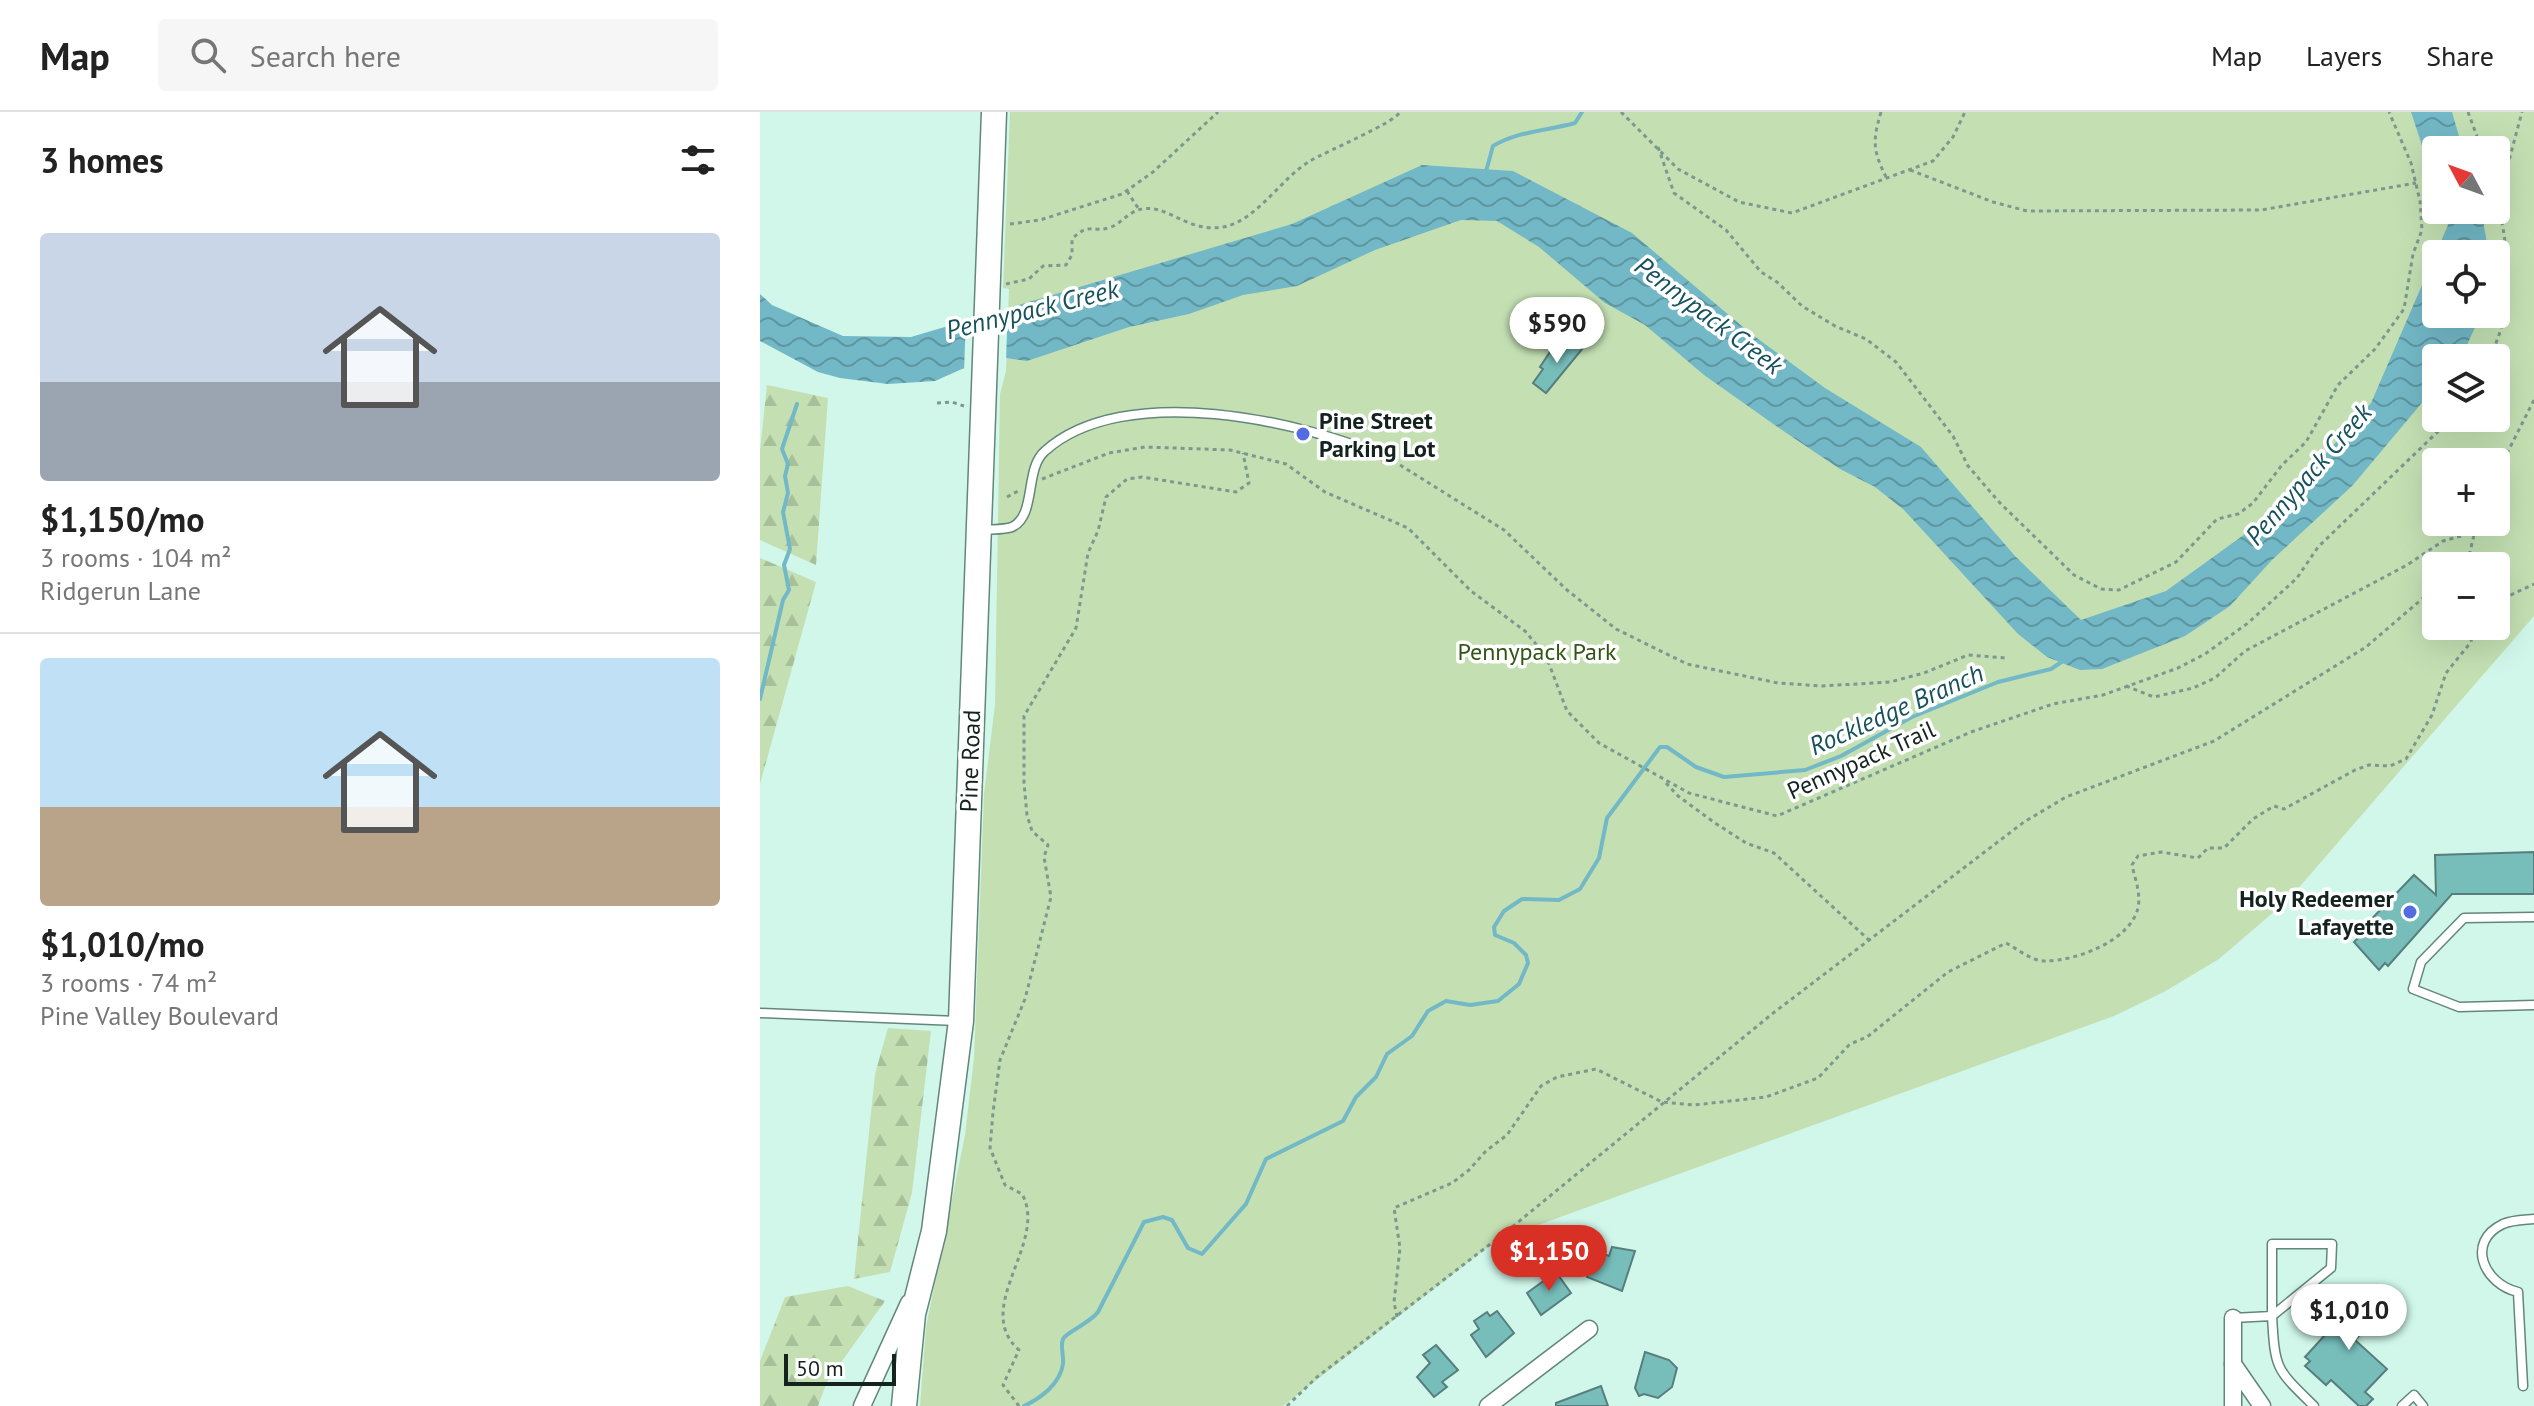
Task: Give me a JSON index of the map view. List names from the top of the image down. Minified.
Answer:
{"streets":{"street":["Pine Road"],"path":["Pennypack Trail"]},"water":["Pennypack Creek","Rockledge Branch"],"parks":["Pennypack Park"],"places":["Pine Street Parking Lot","Holy Redeemer Lafayette"],"scale_bar":"50 m","north":"top left","page":{"header":"Map","search":"Search here","nav":["Map","Layers","Share"],"heading":"3 homes","map_buttons":["+","−"],"list":[{"name":"$1,150/mo","note":"3 rooms · 104 m² · Ridgerun Lane"},{"name":"$1,010/mo","note":"3 rooms · 74 m² · Pine Valley Boulevard"}],"price":["$590","$1,150","$1,010"],"scale":"50 m"}}
